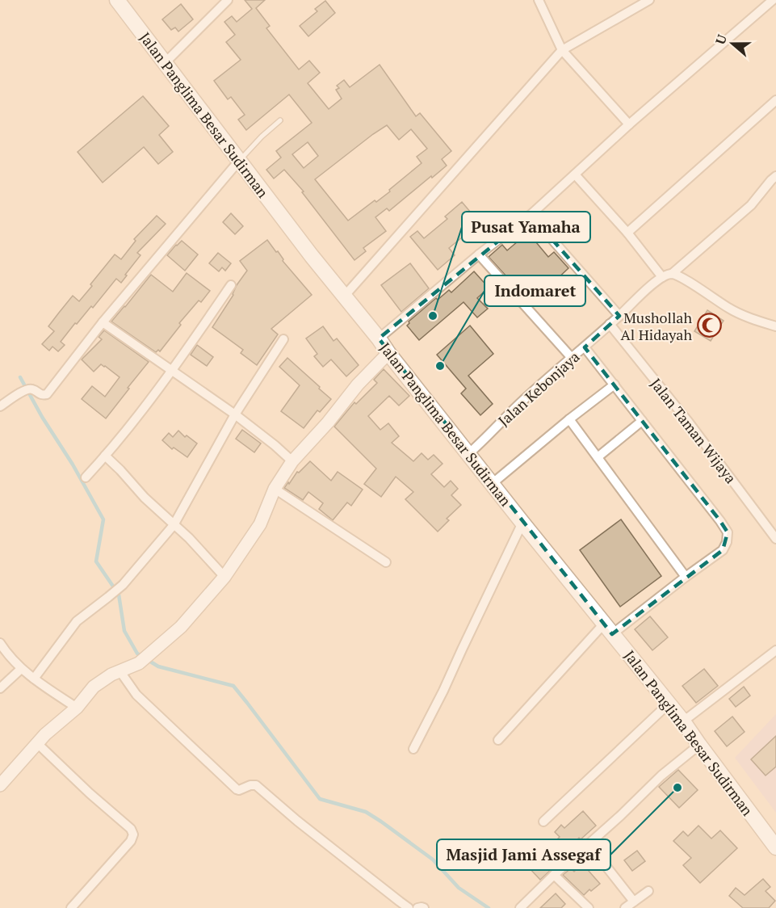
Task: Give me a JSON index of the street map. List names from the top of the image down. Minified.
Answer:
{"streets":{"main road":["Jalan Panglima Besar Sudirman"],"street":["Jalan Kebonjaya","Jalan Taman Wijaya"]},"crossings":[["Jalan Panglima Besar Sudirman","Jalan Kebonjaya"],["Jalan Kebonjaya","Jalan Taman Wijaya"]],"places":{"other":["Pusat Yamaha","Indomaret","Masjid Jami Assegaf"],"mosque":["Mushollah Al Hidayah"]},"north":"left"}
